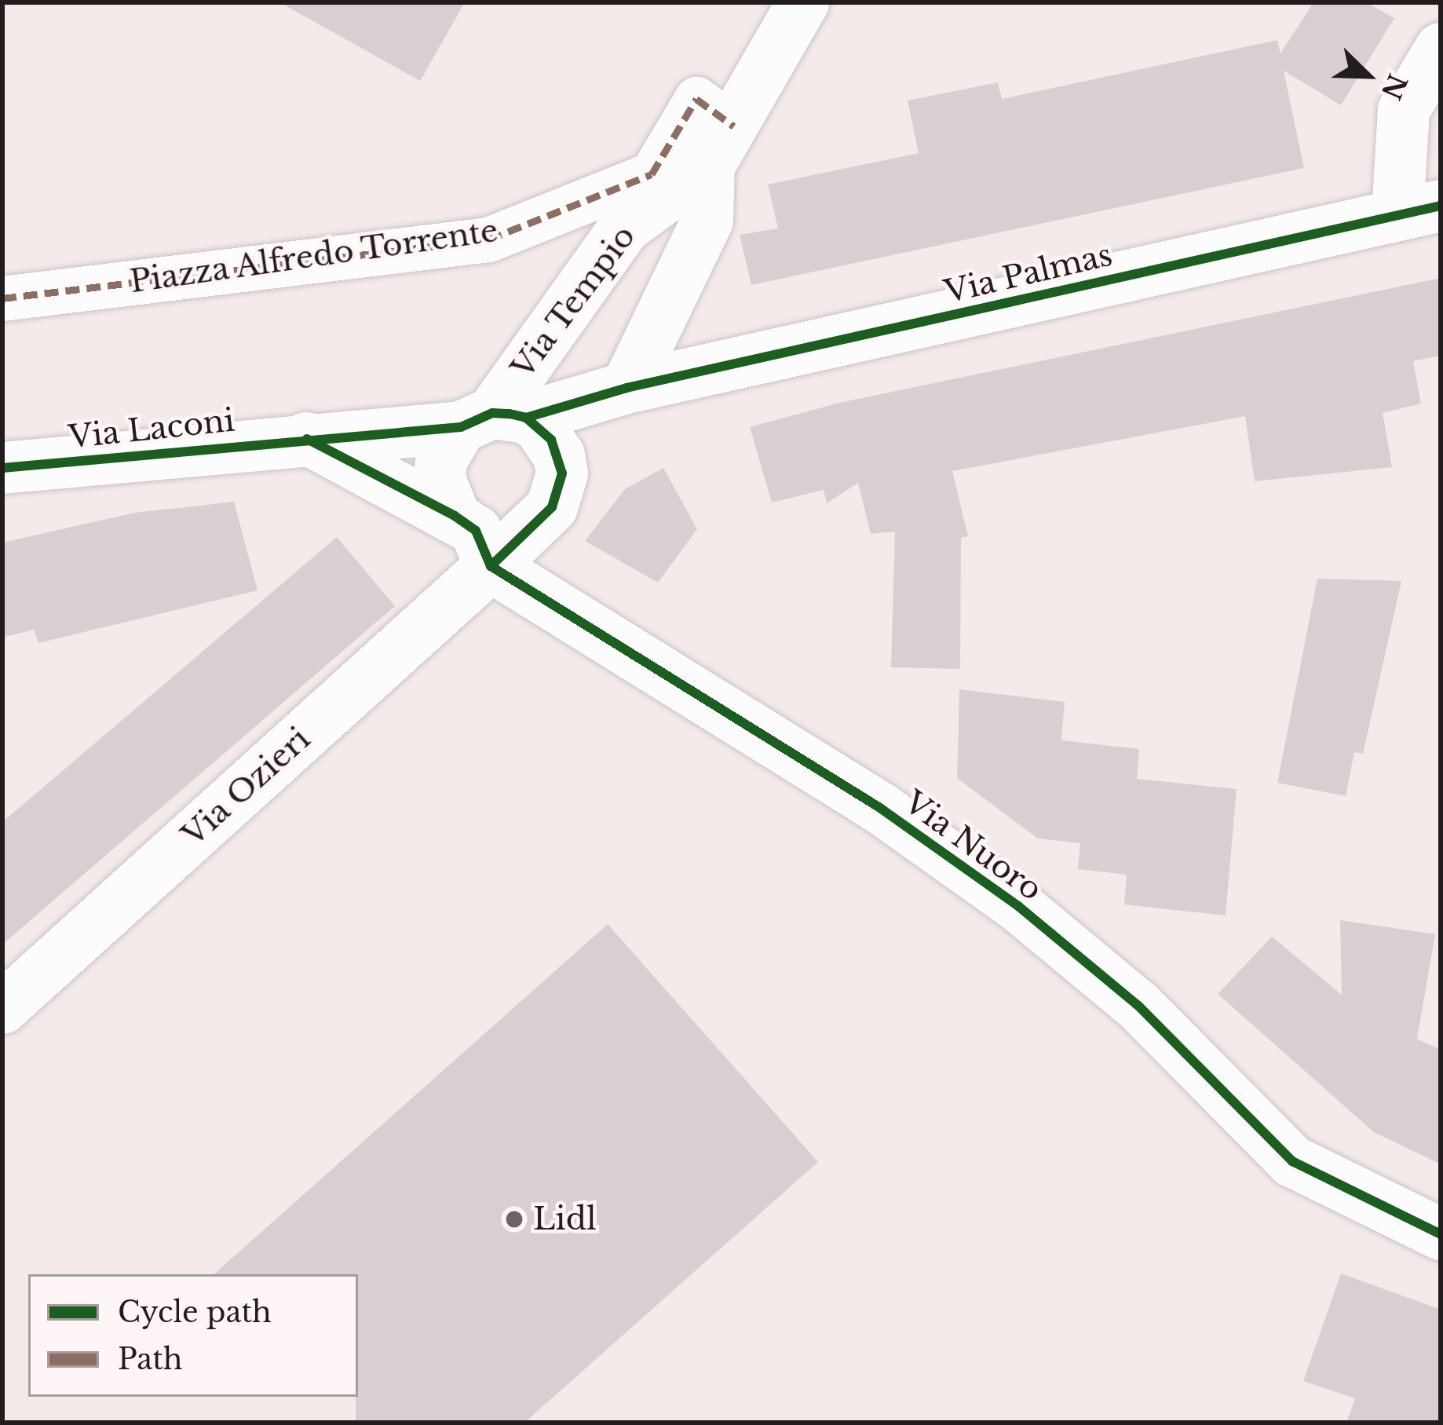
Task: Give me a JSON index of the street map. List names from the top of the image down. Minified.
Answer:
{"streets":{"street":["Piazza Alfredo Torrente","Via Palmas","Via Tempio","Via Laconi","Via Ozieri","Via Nuoro"]},"crossings":[["Piazza Alfredo Torrente","Via Tempio"],["Via Palmas","Via Tempio"],["Via Tempio","Via Ozieri"],["Via Tempio","Via Nuoro"],["Via Ozieri","Via Nuoro"]],"places":["Lidl"],"legend":["Cycle path","Path"],"north":"bottom right"}
